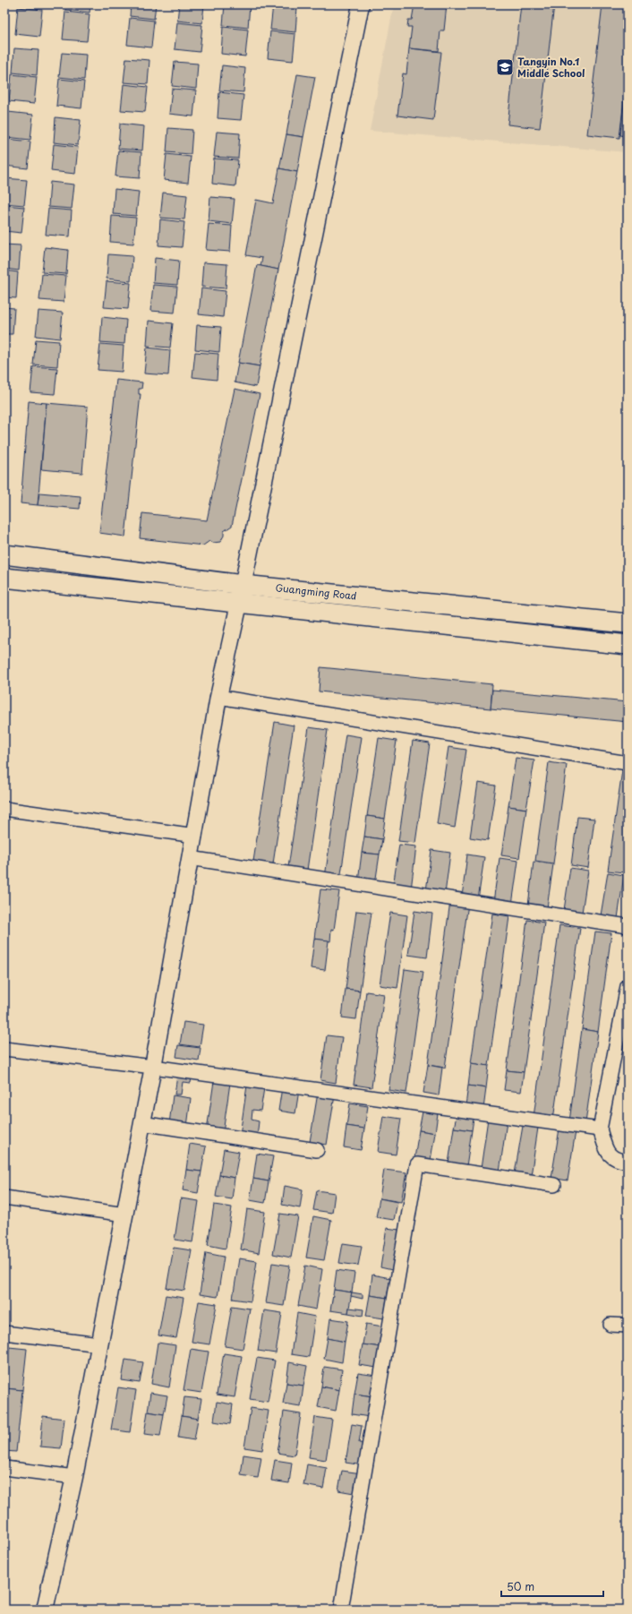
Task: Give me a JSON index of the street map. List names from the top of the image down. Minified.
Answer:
{"streets":{"main road":["Guangming Road"]},"places":{"school or university":["Tangyin No.1 Middle School"]},"scale_bar":"50 m"}
